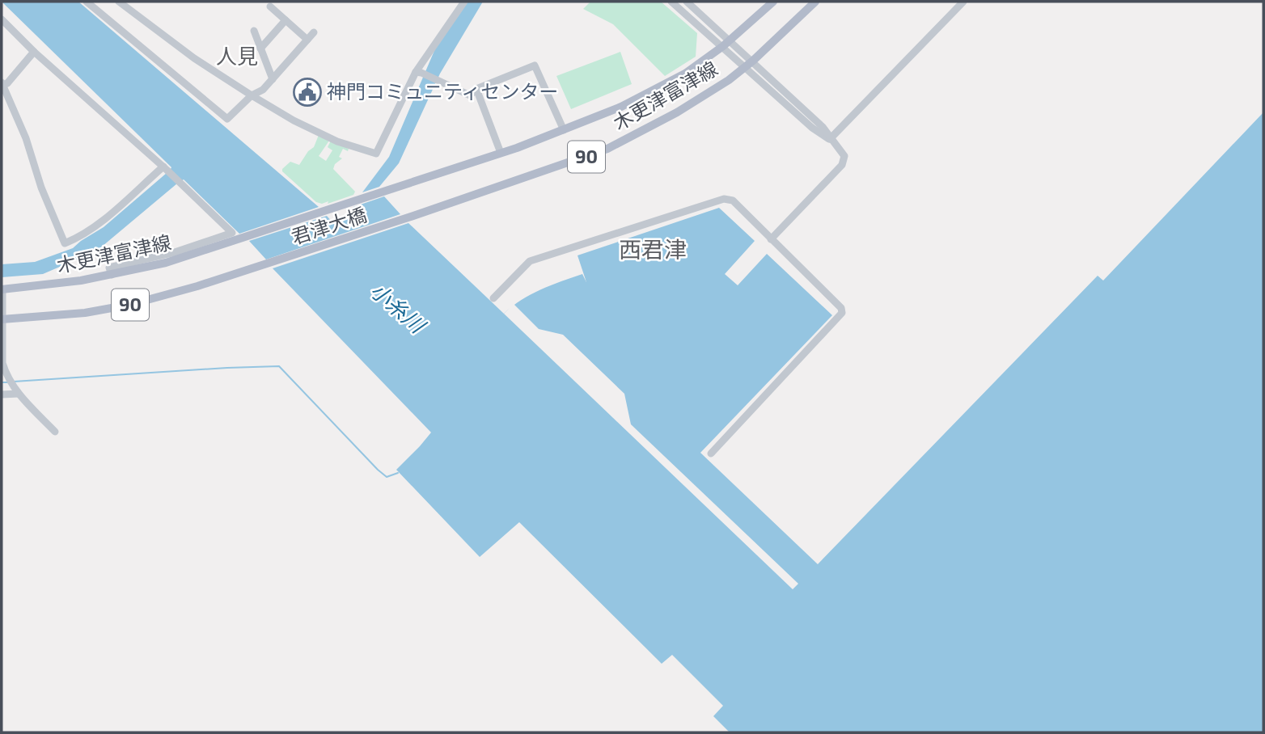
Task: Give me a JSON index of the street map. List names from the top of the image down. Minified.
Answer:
{"streets":{"main road":["木更津富津線","90","君津大橋"]},"crossings":[["木更津富津線","君津大橋"]],"districts":["人見","西君津"],"water":["小糸川"],"places":{"public building":["神門コミュニティセンター"]}}
